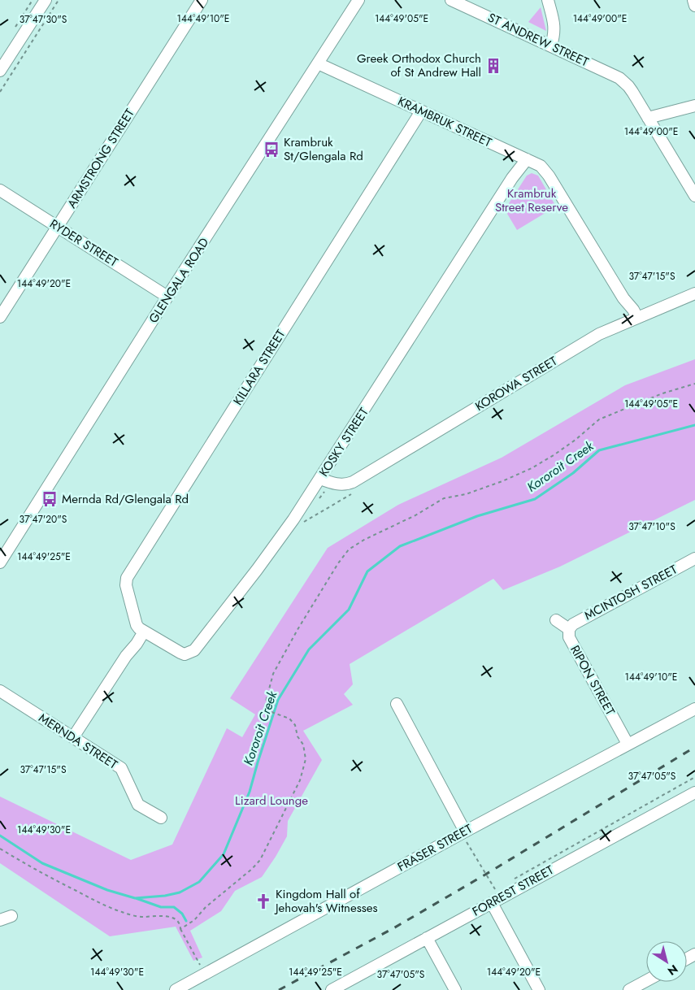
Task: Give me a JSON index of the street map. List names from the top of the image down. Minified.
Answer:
{"streets":{"street":["ST ANDREW STREET","KRAMBRUK STREET","ARMSTRONG STREET","RYDER STREET","GLENGALA ROAD","KILLARA STREET","KOROWA STREET","KOSKY STREET","MCINTOSH STREET","RIPON STREET","MERNDA STREET","FRASER STREET","FORREST STREET"]},"crossings":[["KRAMBRUK STREET","GLENGALA ROAD"],["KRAMBRUK STREET","KILLARA STREET"],["KRAMBRUK STREET","KOROWA STREET"],["KRAMBRUK STREET","KOSKY STREET"],["ARMSTRONG STREET","RYDER STREET"],["RYDER STREET","GLENGALA ROAD"],["KILLARA STREET","KOSKY STREET"],["KOROWA STREET","KOSKY STREET"],["MCINTOSH STREET","RIPON STREET"],["RIPON STREET","FRASER STREET"]],"water":["Kororoit Creek"],"parks":["Krambruk Street Reserve","Lizard Lounge"],"places":{"building":["Greek Orthodox Church of St Andrew Hall"],"bus stop":["Krambruk St/Glengala Rd","Mernda Rd/Glengala Rd"],"church":["Kingdom Hall of Jehovah's Witnesses"]},"north":"bottom right","coordinates":["144°49'10\"E","144°49'05\"E","144°49'00\"E","37°47'30\"S","37°47'15\"S","144°49'20\"E","37°47'20\"S","37°47'10\"S","144°49'25\"E","37°47'05\"S","144°49'30\"E"]}
